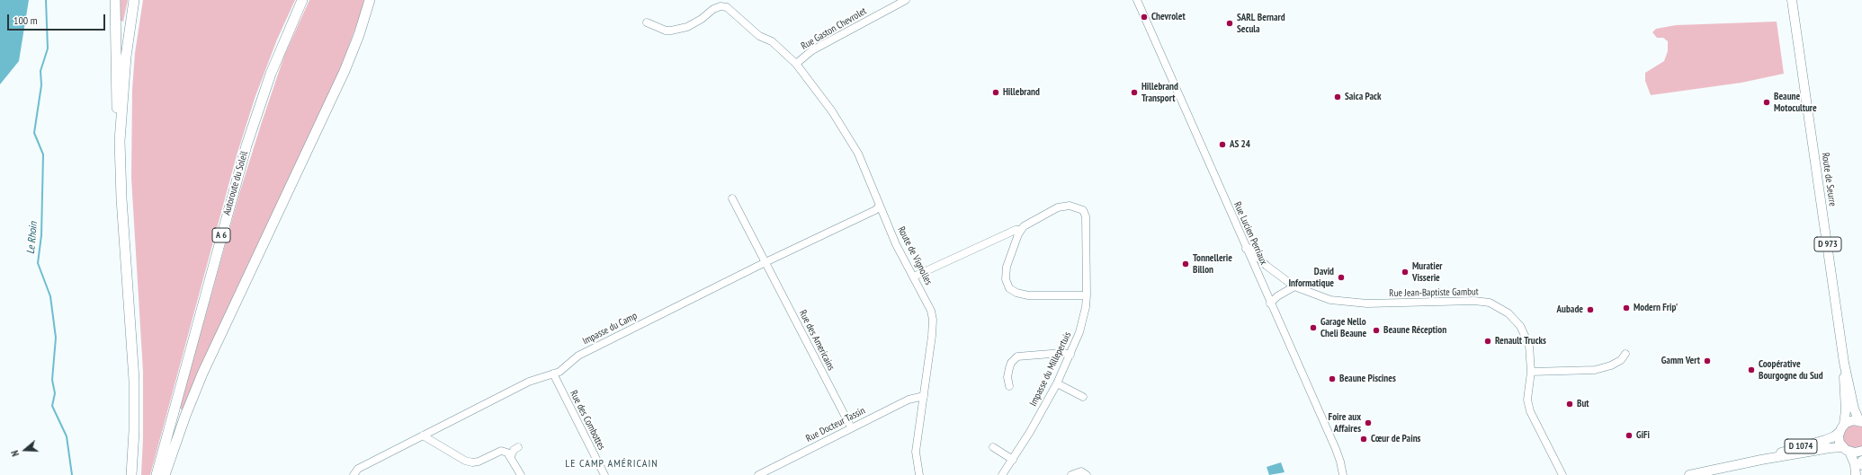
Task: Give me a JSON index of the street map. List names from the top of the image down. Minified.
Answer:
{"streets":{"highway":["Autoroute du Soleil","A 6"],"main road":["Route de Seurre","D 973","D 1074"],"street":["Rue Gaston Chevrolet","Rue Lucien Perriaux","Route de Vignolles","Rue Jean-Baptiste Gambut","Impasse du Camp","Rue des Americains","Impasse du Millepertuis","Rue des Combottes","Rue Docteur Tassin"]},"crossings":[["Rue Gaston Chevrolet","Route de Vignolles"],["Route de Seurre","D 1074"],["Rue Lucien Perriaux","Rue Jean-Baptiste Gambut"],["Route de Vignolles","Impasse du Camp"],["Route de Vignolles","Rue Docteur Tassin"],["Impasse du Camp","Rue des Americains"],["Impasse du Camp","Rue des Combottes"],["Rue des Americains","Rue Docteur Tassin"]],"districts":["LE CAMP AMÉRICAIN"],"water":["Le Rhoin"],"places":["Chevrolet","SARL Bernard Secula","Hillebrand","Hillebrand Transport","Saica Pack","Beaune Motoculture","AS 24","Tonnellerie Billon","Muratier Visserie","David Informatique","Modern Frip'","Aubade","Garage Nello Cheli Beaune","Beaune Réception","Renault Trucks","Gamm Vert","Coopérative Bourgogne du Sud","Beaune Piscines","But","Foire aux Affaires","GiFi","Cœur de Pains"],"scale_bar":"100 m","north":"left"}
